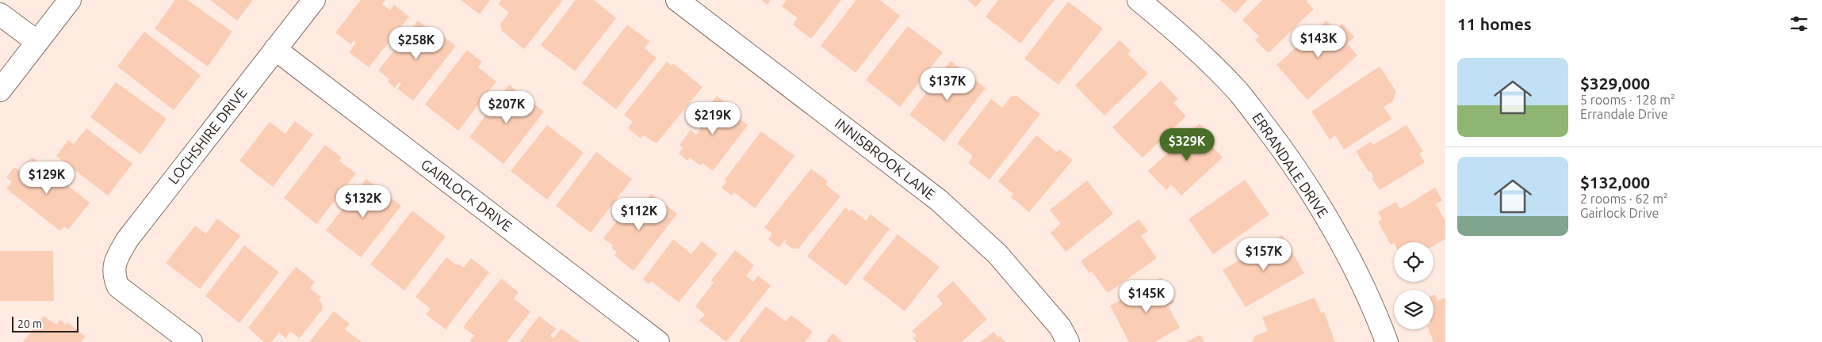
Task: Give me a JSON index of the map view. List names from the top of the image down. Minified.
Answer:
{"streets":{"street":["LOCHSHIRE DRIVE","INNISBROOK LANE","ERRANDALE DRIVE","GAIRLOCK DRIVE"]},"crossings":[["LOCHSHIRE DRIVE","GAIRLOCK DRIVE"]],"scale_bar":"20 m","page":{"heading":"11 homes","price":["$143K","$258K","$137K","$207K","$219K","$329K","$129K","$132K","$112K","$157K","$145K"],"list":[{"name":"$329,000","note":"5 rooms · 128 m² · Errandale Drive"},{"name":"$132,000","note":"2 rooms · 62 m² · Gairlock Drive"}],"scale":"20 m"}}
